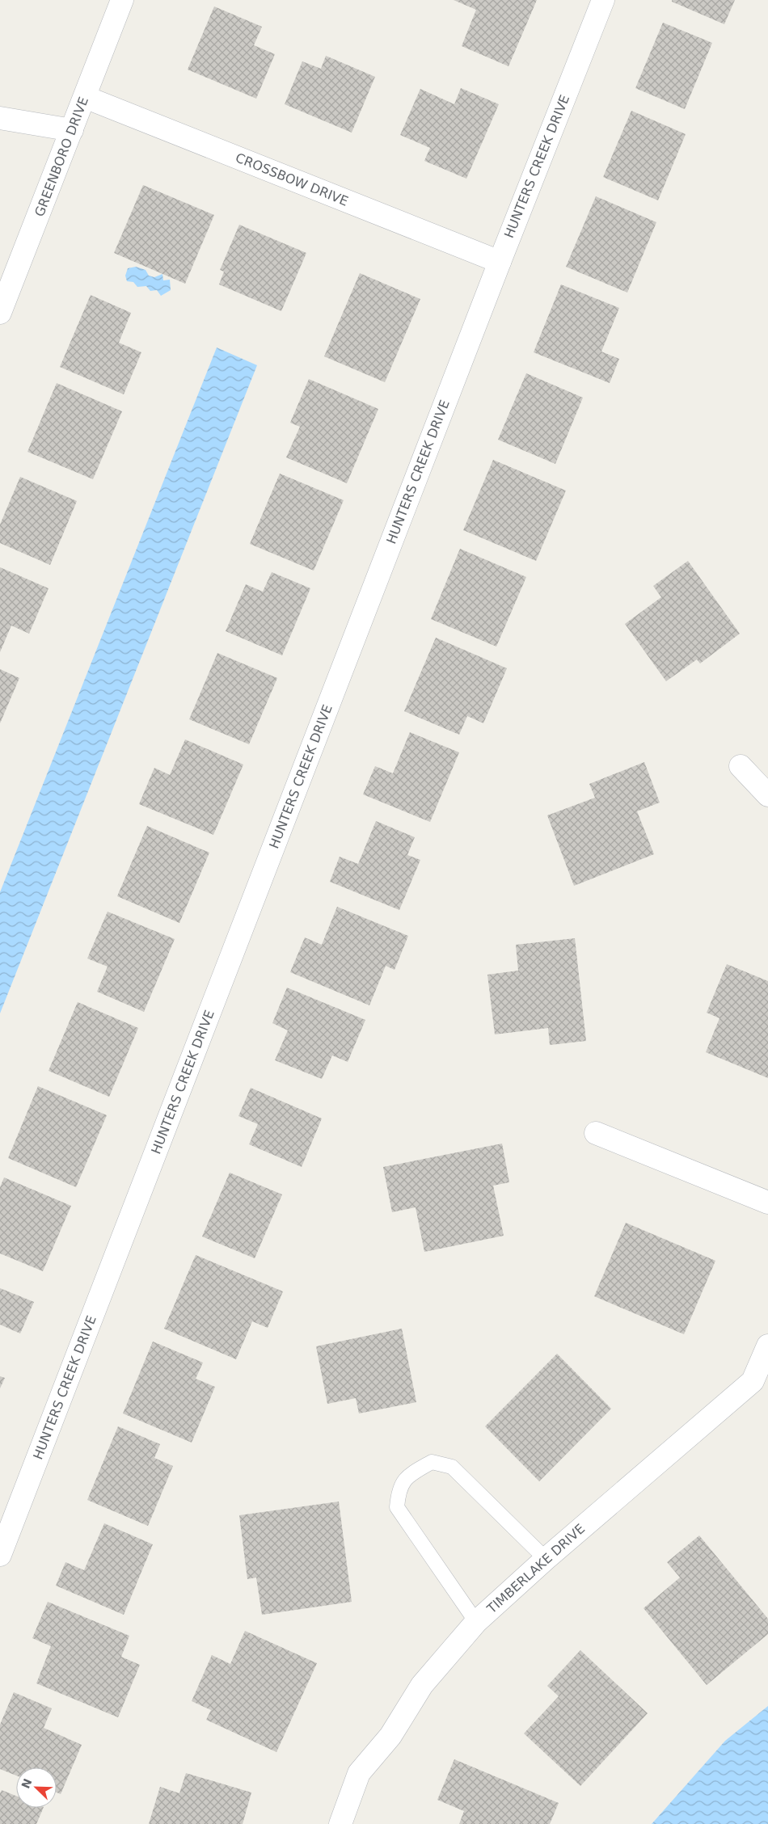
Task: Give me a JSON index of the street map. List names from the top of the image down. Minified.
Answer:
{"streets":{"street":["GREENBORO DRIVE","HUNTERS CREEK DRIVE","CROSSBOW DRIVE","TIMBERLAKE DRIVE"]},"crossings":[["GREENBORO DRIVE","CROSSBOW DRIVE"],["HUNTERS CREEK DRIVE","CROSSBOW DRIVE"]],"north":"top left"}
